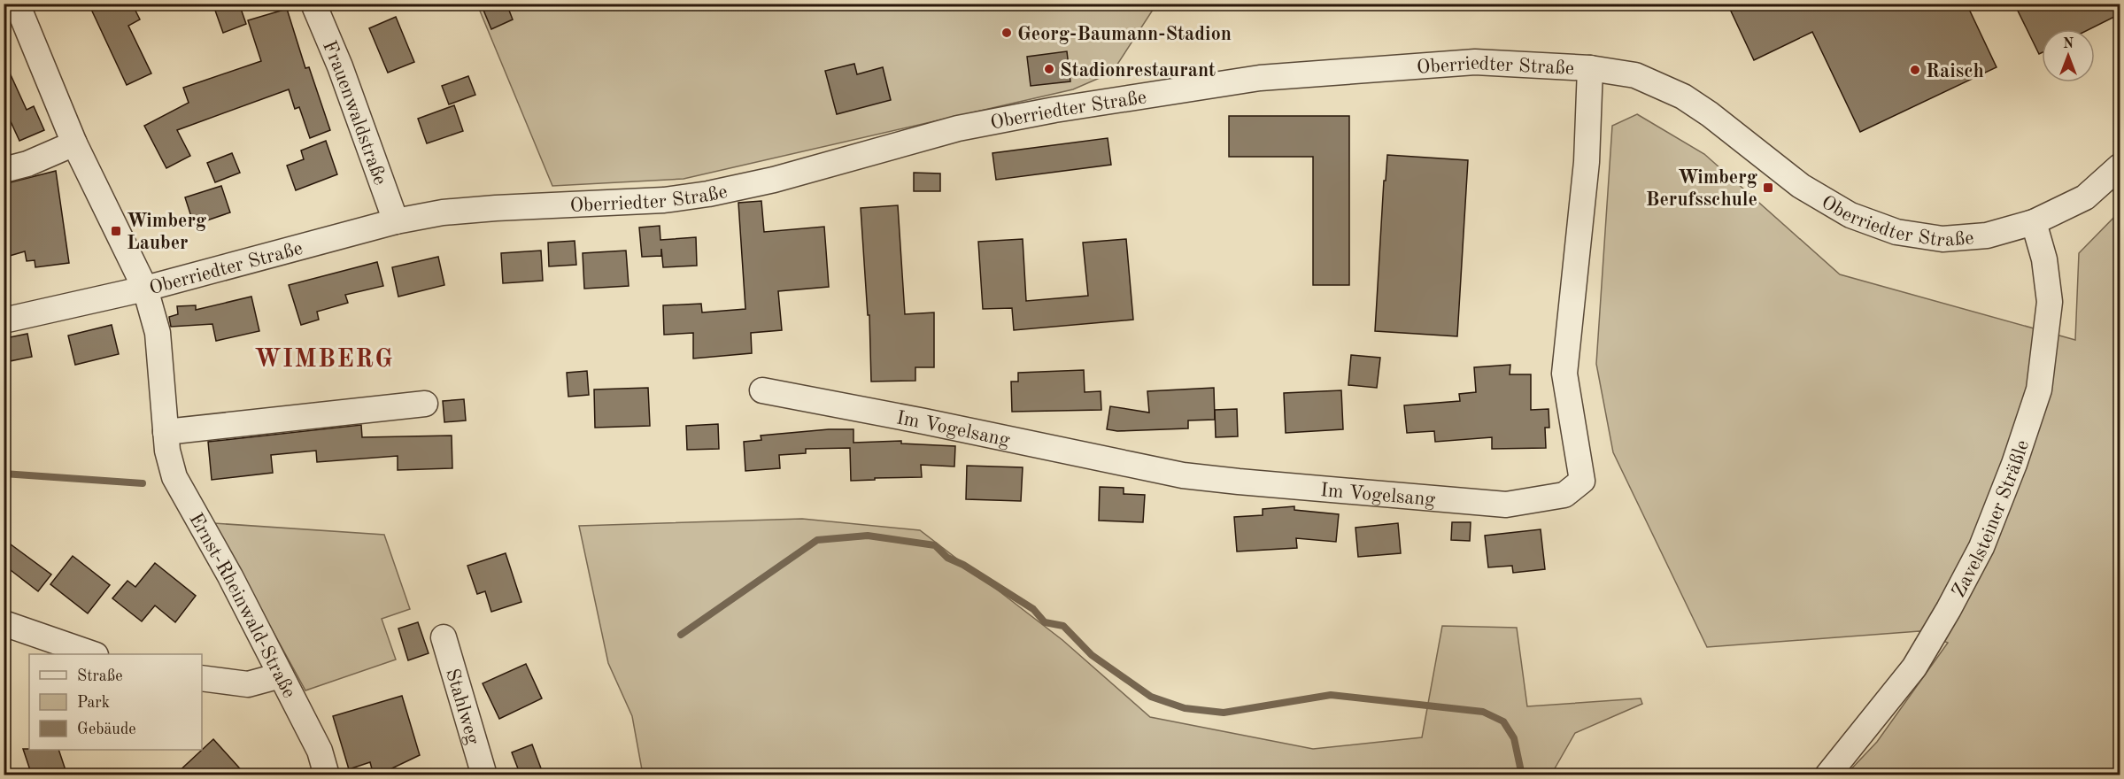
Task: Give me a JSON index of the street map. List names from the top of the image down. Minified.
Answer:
{"streets":{"street":["Oberriedter Straße","Frauenwaldstraße","Im Vogelsang","Zavelsteiner Sträßle","Ernst-Rheinwald-Straße","Stahlweg"]},"crossings":[["Oberriedter Straße","Frauenwaldstraße"],["Oberriedter Straße","Im Vogelsang"],["Oberriedter Straße","Zavelsteiner Sträßle"],["Oberriedter Straße","Ernst-Rheinwald-Straße"]],"districts":["WIMBERG"],"places":{"other":["Georg-Baumann-Stadion","Stadionrestaurant","Raisch"],"transit":["Wimberg Berufsschule","Wimberg Lauber"]},"legend":["Straße","Park","Gebäude"],"north":"top"}
